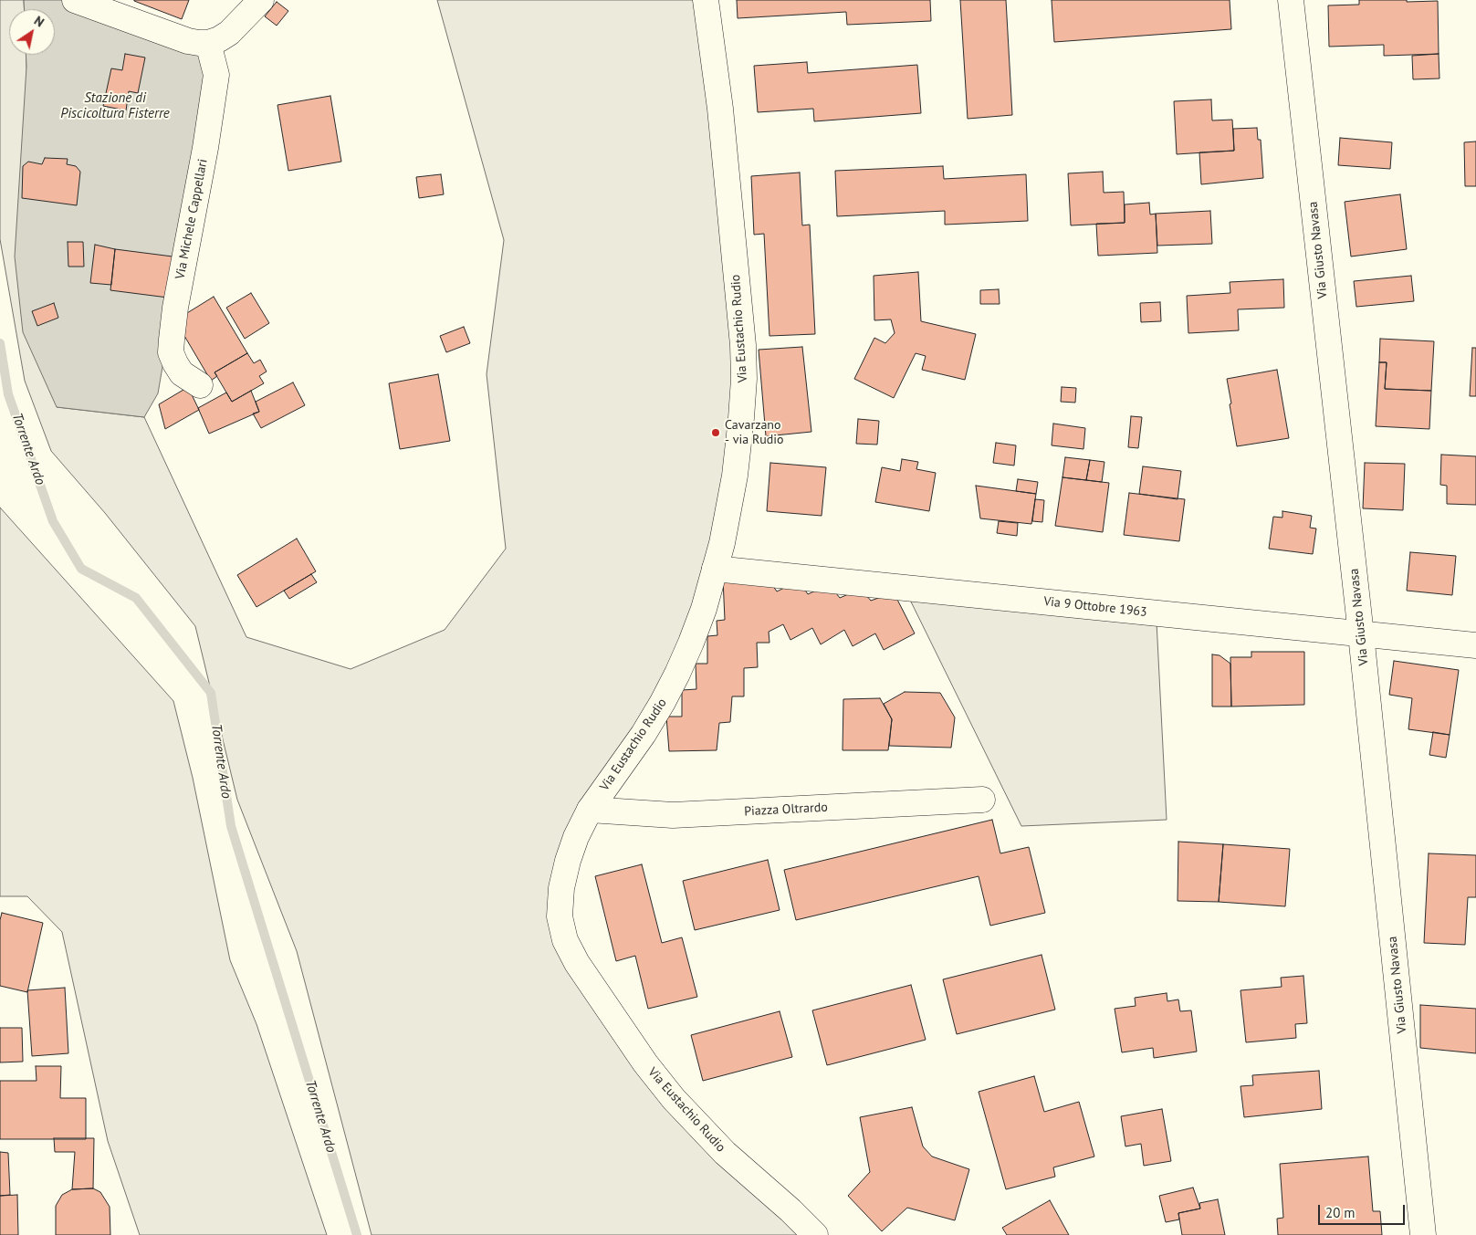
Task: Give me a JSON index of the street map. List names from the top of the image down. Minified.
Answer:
{"streets":{"street":["Via Michele Cappellari","Via Giusto Navasa","Via Eustachio Rudio","Via 9 Ottobre 1963","Piazza Oltrardo"]},"crossings":[["Via Giusto Navasa","Via 9 Ottobre 1963"],["Via Eustachio Rudio","Via 9 Ottobre 1963"],["Via Eustachio Rudio","Piazza Oltrardo"]],"water":["Stazione di Piscicoltura Fisterre","Torrente Ardo"],"places":["Cavarzano - via Rudio"],"scale_bar":"20 m","north":"top right"}
